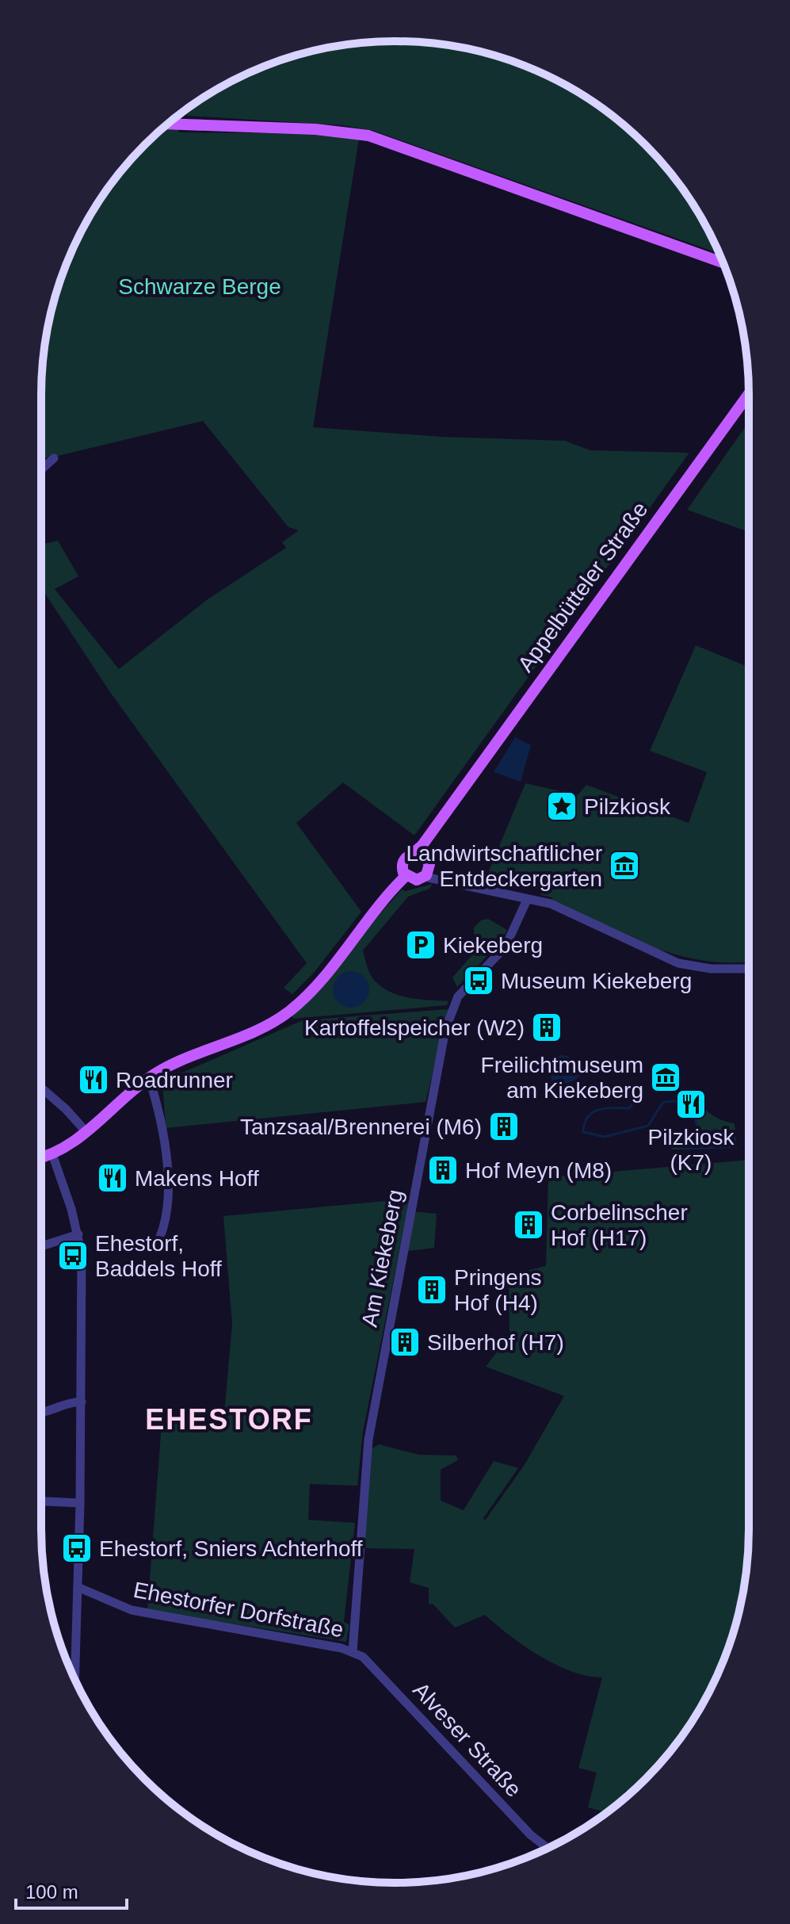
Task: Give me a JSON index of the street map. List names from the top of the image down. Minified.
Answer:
{"streets":{"main road":["Appelbütteler Straße"],"street":["Am Kiekeberg","Ehestorfer Dorfstraße","Alveser Straße"]},"crossings":[["Am Kiekeberg","Ehestorfer Dorfstraße"],["Am Kiekeberg","Alveser Straße"],["Ehestorfer Dorfstraße","Alveser Straße"]],"districts":["EHESTORF"],"parks":["Schwarze Berge"],"places":{"place":["Pilzkiosk"],"museum":["Landwirtschaftlicher Entdeckergarten","Freilichtmuseum am Kiekeberg"],"parking":["Kiekeberg"],"bus stop":["Museum Kiekeberg","Ehestorf, Baddels Hoff","Ehestorf, Sniers Achterhoff"],"building":["Kartoffelspeicher (W2)","Tanzsaal/Brennerei (M6)","Hof Meyn (M8)","Corbelinscher Hof (H17)","Pringens Hof (H4)","Silberhof (H7)"],"restaurant":["Roadrunner","Pilzkiosk (K7)","Makens Hoff"]},"scale_bar":"100 m"}
